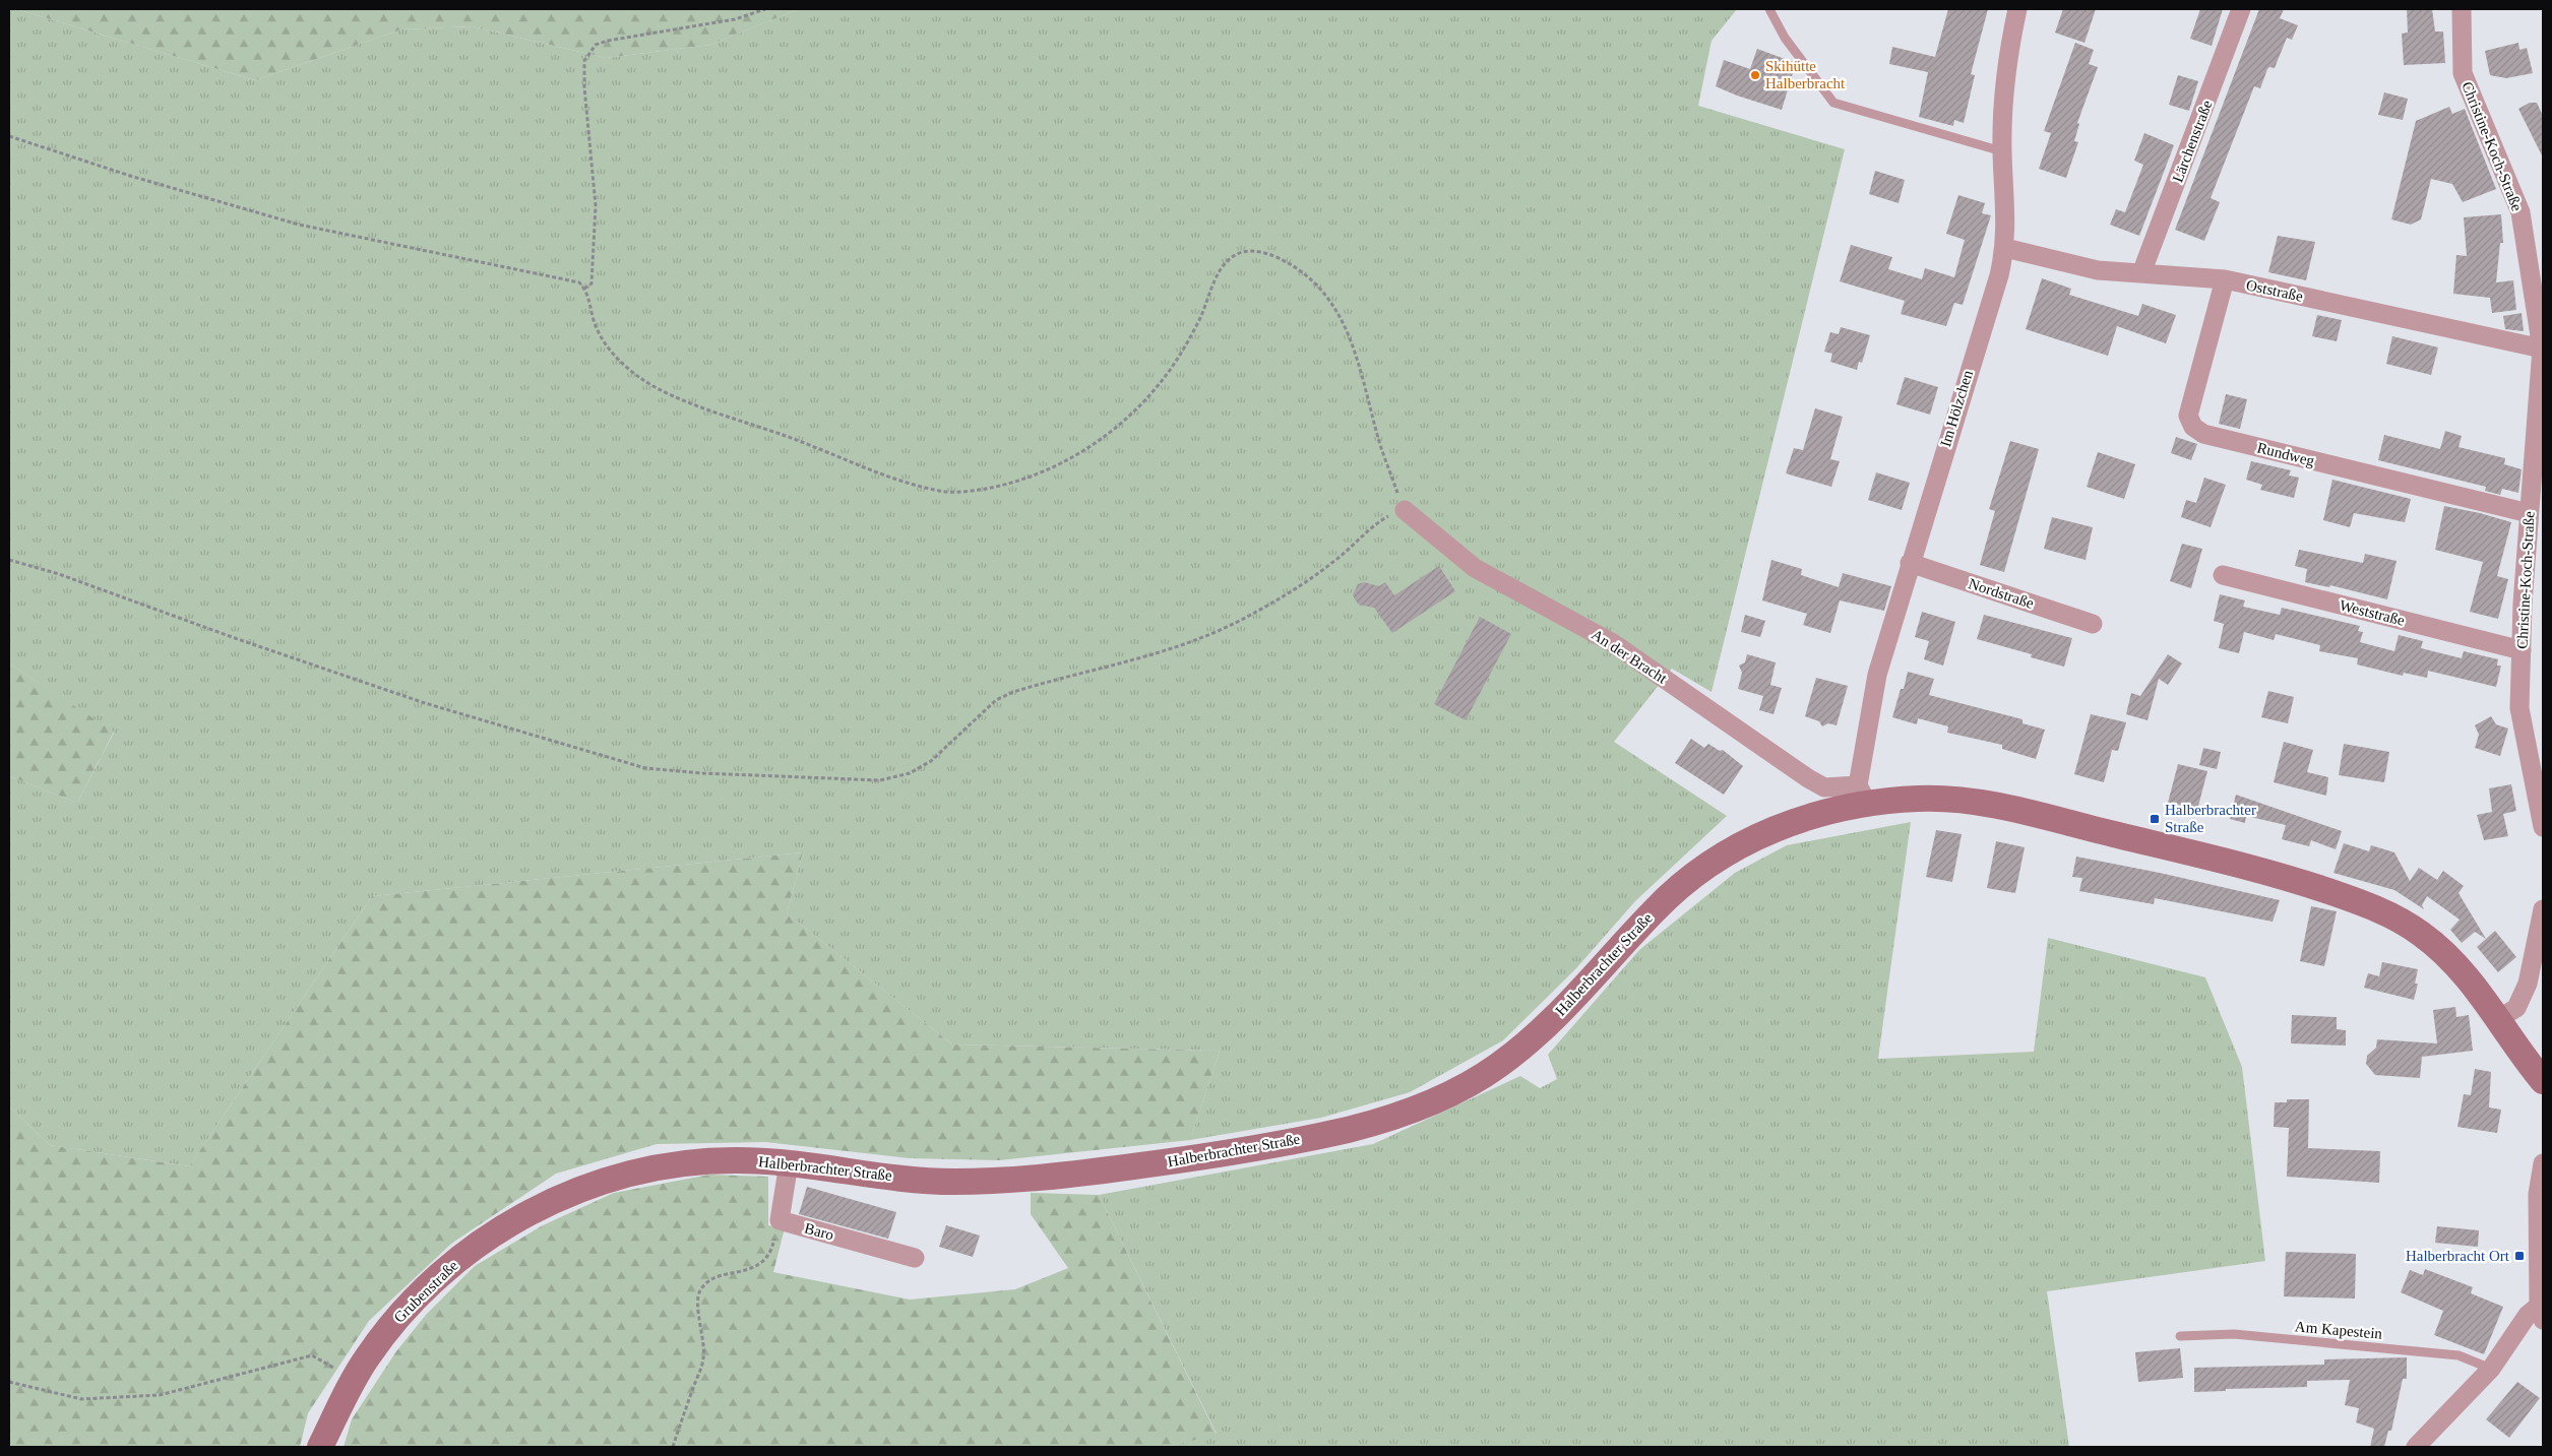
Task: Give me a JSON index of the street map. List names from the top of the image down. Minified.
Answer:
{"streets":{"main road":["Halberbrachter Straße","Grubenstraße"],"street":["Lärchenstraße","Christine-Koch-Straße","Oststraße","Im Hölzchen","Rundweg","Nordstraße","Weststraße","An der Bracht","Baro"],"lane":["Am Kapestein"]},"crossings":[["Lärchenstraße","Oststraße"],["Christine-Koch-Straße","Oststraße"],["Christine-Koch-Straße","Rundweg"],["Christine-Koch-Straße","Weststraße"],["Oststraße","Im Hölzchen"],["Oststraße","Rundweg"],["Im Hölzchen","Nordstraße"],["Im Hölzchen","An der Bracht"],["Im Hölzchen","Halberbrachter Straße"],["An der Bracht","Halberbrachter Straße"],["Halberbrachter Straße","Grubenstraße"]],"places":{"other":["Skihütte Halberbracht"],"transit":["Halberbrachter Straße","Halberbracht Ort"]}}
